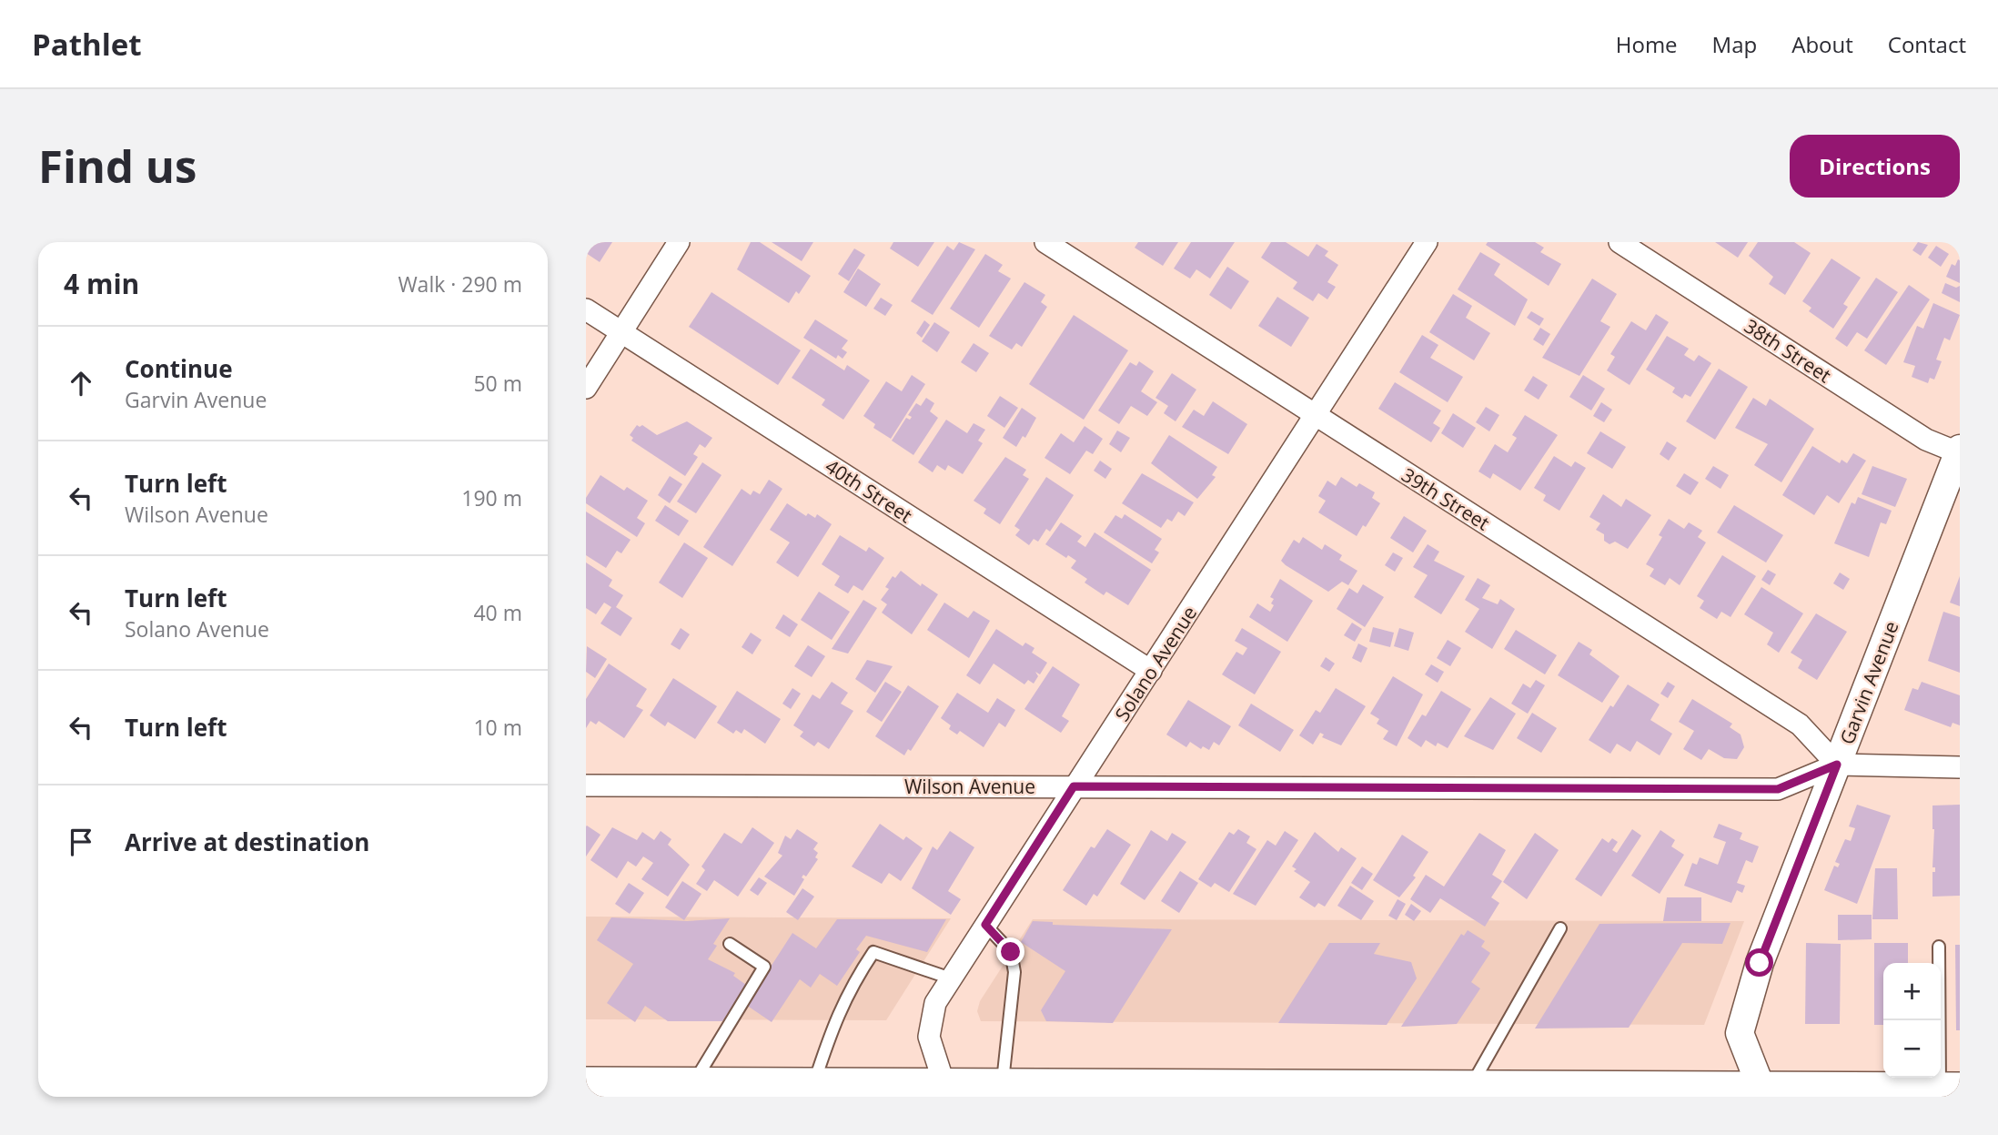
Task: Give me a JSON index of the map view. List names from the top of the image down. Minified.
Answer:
{"streets":{"street":["38th Street","40th Street","39th Street","Solano Avenue","Garvin Avenue","Wilson Avenue"]},"crossings":[["38th Street","Garvin Avenue"],["40th Street","Solano Avenue"],["39th Street","Solano Avenue"],["39th Street","Garvin Avenue"],["39th Street","Wilson Avenue"],["Solano Avenue","Wilson Avenue"],["Garvin Avenue","Wilson Avenue"]],"page":{"header":"Pathlet","nav":["Home","Map","About","Contact"],"buttons":"Directions","title":"Find us","heading":["4 min","Walk · 290 m"],"list":[["Continue","Garvin Avenue","50 m"],["Turn left","Wilson Avenue","190 m"],["Turn left","Solano Avenue","40 m"],["Turn left","10 m"],"Arrive at destination"],"map_buttons":["+","−"]}}
